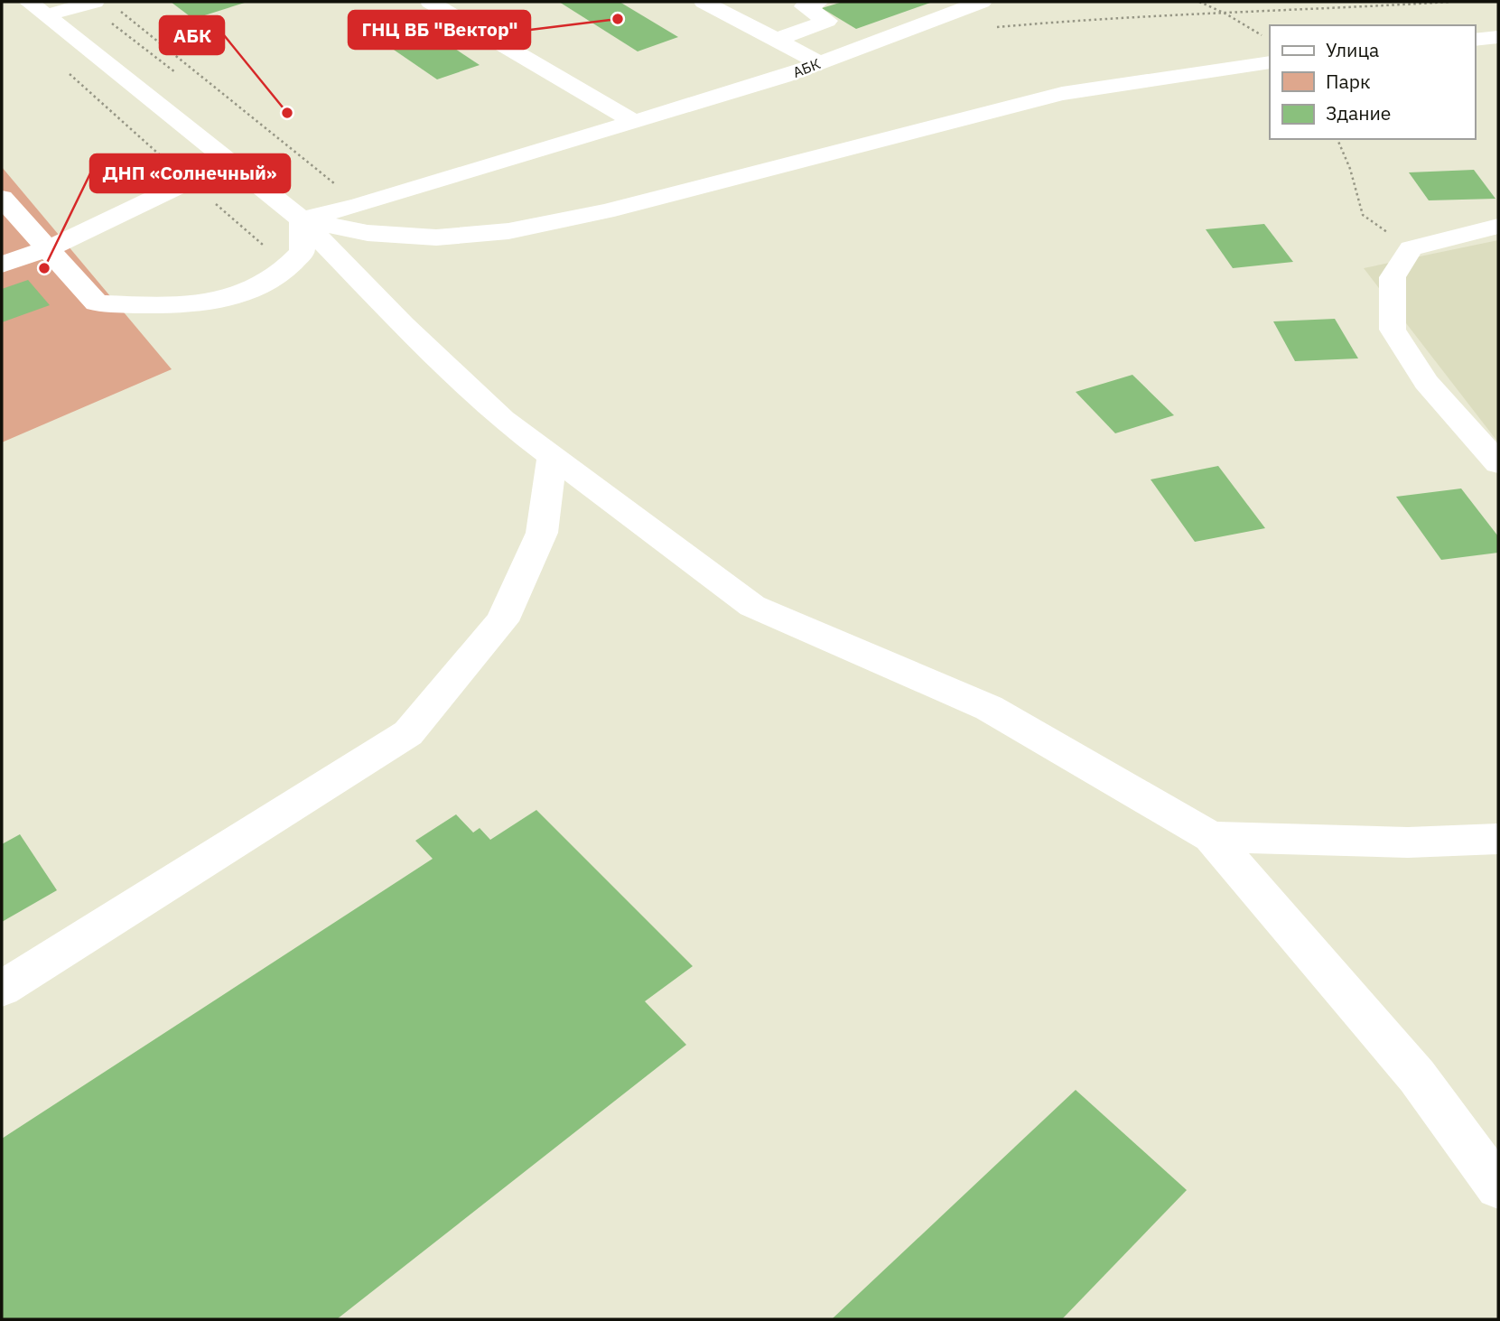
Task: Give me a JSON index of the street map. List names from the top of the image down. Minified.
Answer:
{"streets":{"street":["АБК"]},"places":["ГНЦ ВБ \"Вектор\"","АБК","ДНП «Солнечный»"],"legend":["Улица","Парк","Здание"]}
